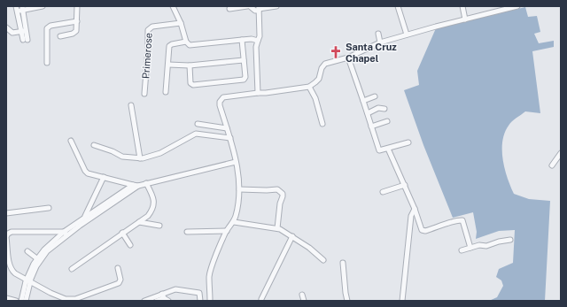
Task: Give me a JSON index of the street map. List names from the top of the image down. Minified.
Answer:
{"streets":{"street":["Primerose"]},"places":{"church":["Santa Cruz Chapel"]}}
